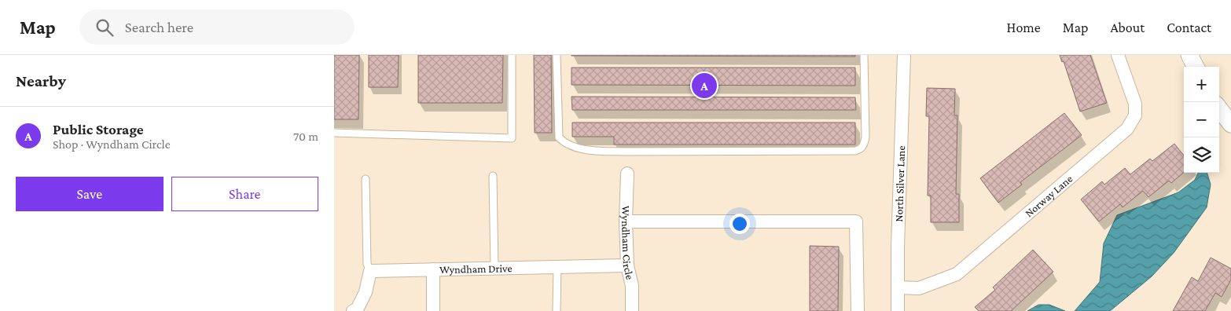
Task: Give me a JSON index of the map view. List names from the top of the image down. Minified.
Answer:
{"streets":{"street":["North Silver Lane","Norway Lane","Wyndham Circle","Wyndham Drive"]},"crossings":[["North Silver Lane","Norway Lane"],["Wyndham Circle","Wyndham Drive"]],"page":{"header":"Map","search":"Search here","nav":["Home","Map","About","Contact"],"heading":"Nearby","map_buttons":["+","−"],"pins":"A","list":[{"mark":"A","name":"Public Storage","note":"Shop · Wyndham Circle","value":"70 m"}],"buttons":["Save","Share"]}}
